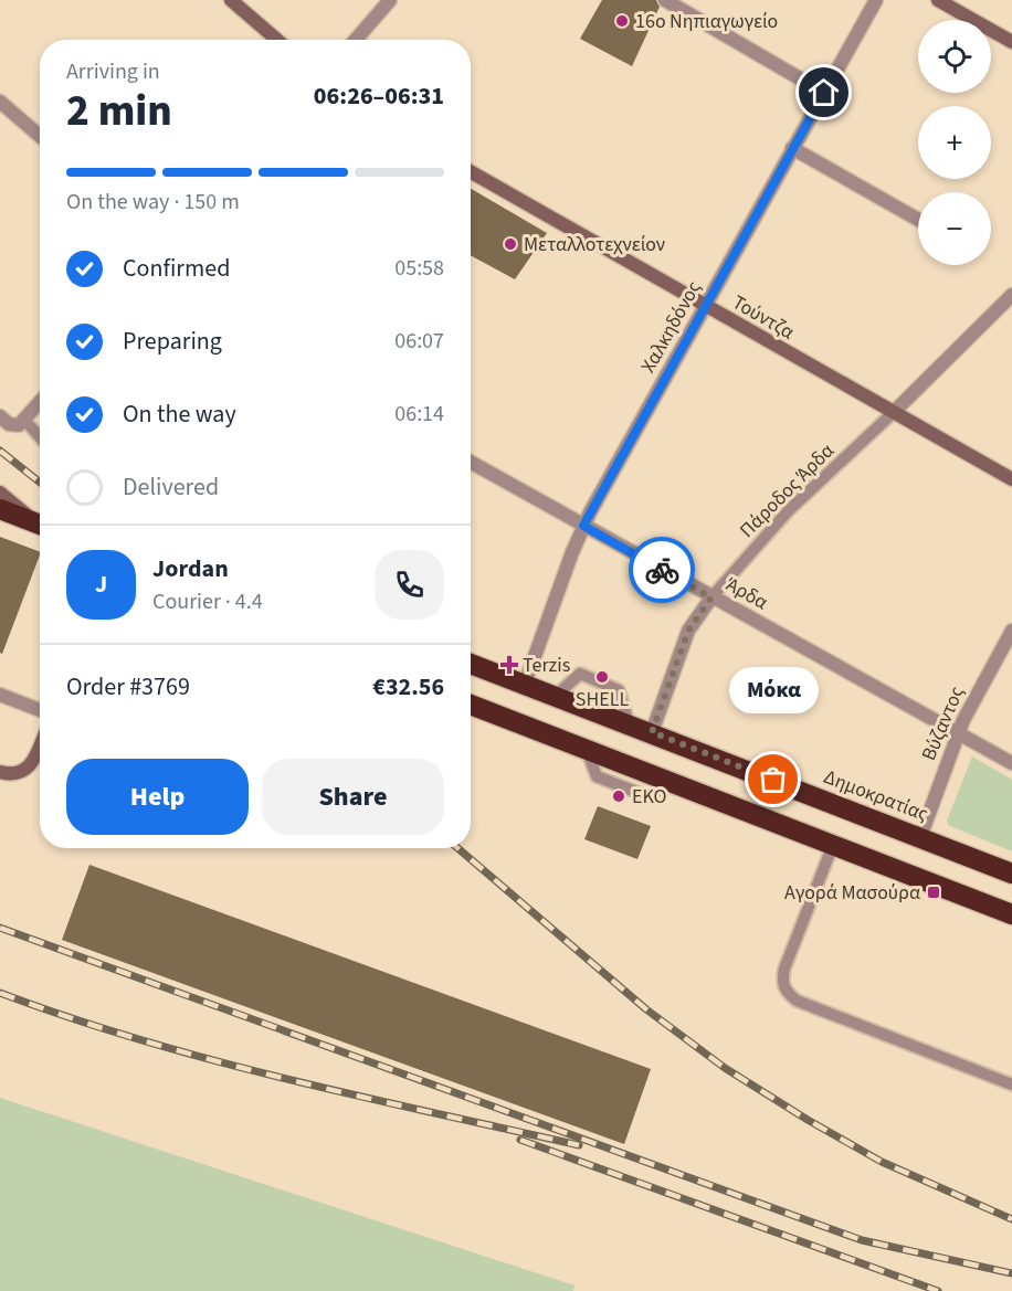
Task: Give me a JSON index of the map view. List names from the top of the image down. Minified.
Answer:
{"streets":{"highway":["Δημοκρατίας"],"street":["Τούντζα","Χαλκηδόνος","Άρδα","Βύζαντος"],"lane":["Πάροδος Άρδα"]},"crossings":[["Τούντζα","Χαλκηδόνος"],["Τούντζα","Πάροδος Άρδα"],["Χαλκηδόνος","Άρδα"],["Χαλκηδόνος","Δημοκρατίας"],["Πάροδος Άρδα","Άρδα"],["Άρδα","Βύζαντος"],["Βύζαντος","Δημοκρατίας"]],"places":{"other":["16ο Νηπιαγωγείο","Μεταλλοτεχνείον","SHELL","Μόκα","EKO"],"health":["Terzis"],"transit":["Αγορά Μασούρα"]},"page":{"map_buttons":["+","−"],"heading":["2 min","Arriving in","06:26–06:31"],"panel":["Jordan","Courier · 4.4","Order #3769","€32.56"],"bar":"On the way · 150 m","list":[["Confirmed","05:58"],["Preparing","06:07"],["On the way","06:14"],"Delivered"],"round":"J","bubble":"Μόκα","buttons":["Help","Share"]}}
